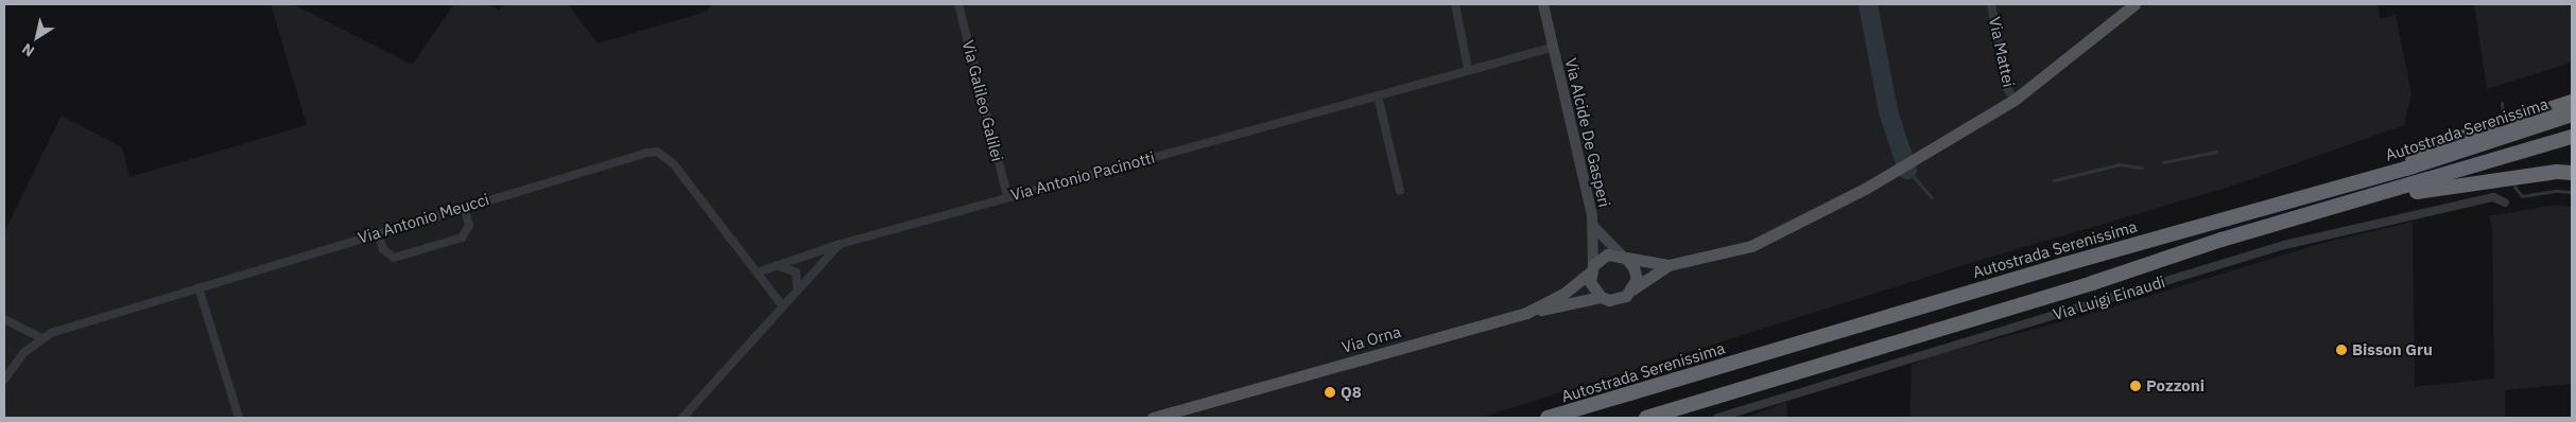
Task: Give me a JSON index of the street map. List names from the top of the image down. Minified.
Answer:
{"streets":{"highway":["Autostrada Serenissima"],"main road":["Via Alcide De Gasperi","Via Orna"],"street":["Via Mattei","Via Galileo Galilei","Via Antonio Pacinotti","Via Antonio Meucci","Via Luigi Einaudi"]},"crossings":[["Via Galileo Galilei","Via Antonio Pacinotti"],["Via Alcide De Gasperi","Via Antonio Pacinotti"],["Via Alcide De Gasperi","Via Orna"],["Via Antonio Pacinotti","Via Antonio Meucci"]],"places":["Bisson Gru","Pozzoni","Q8"],"north":"bottom left"}
